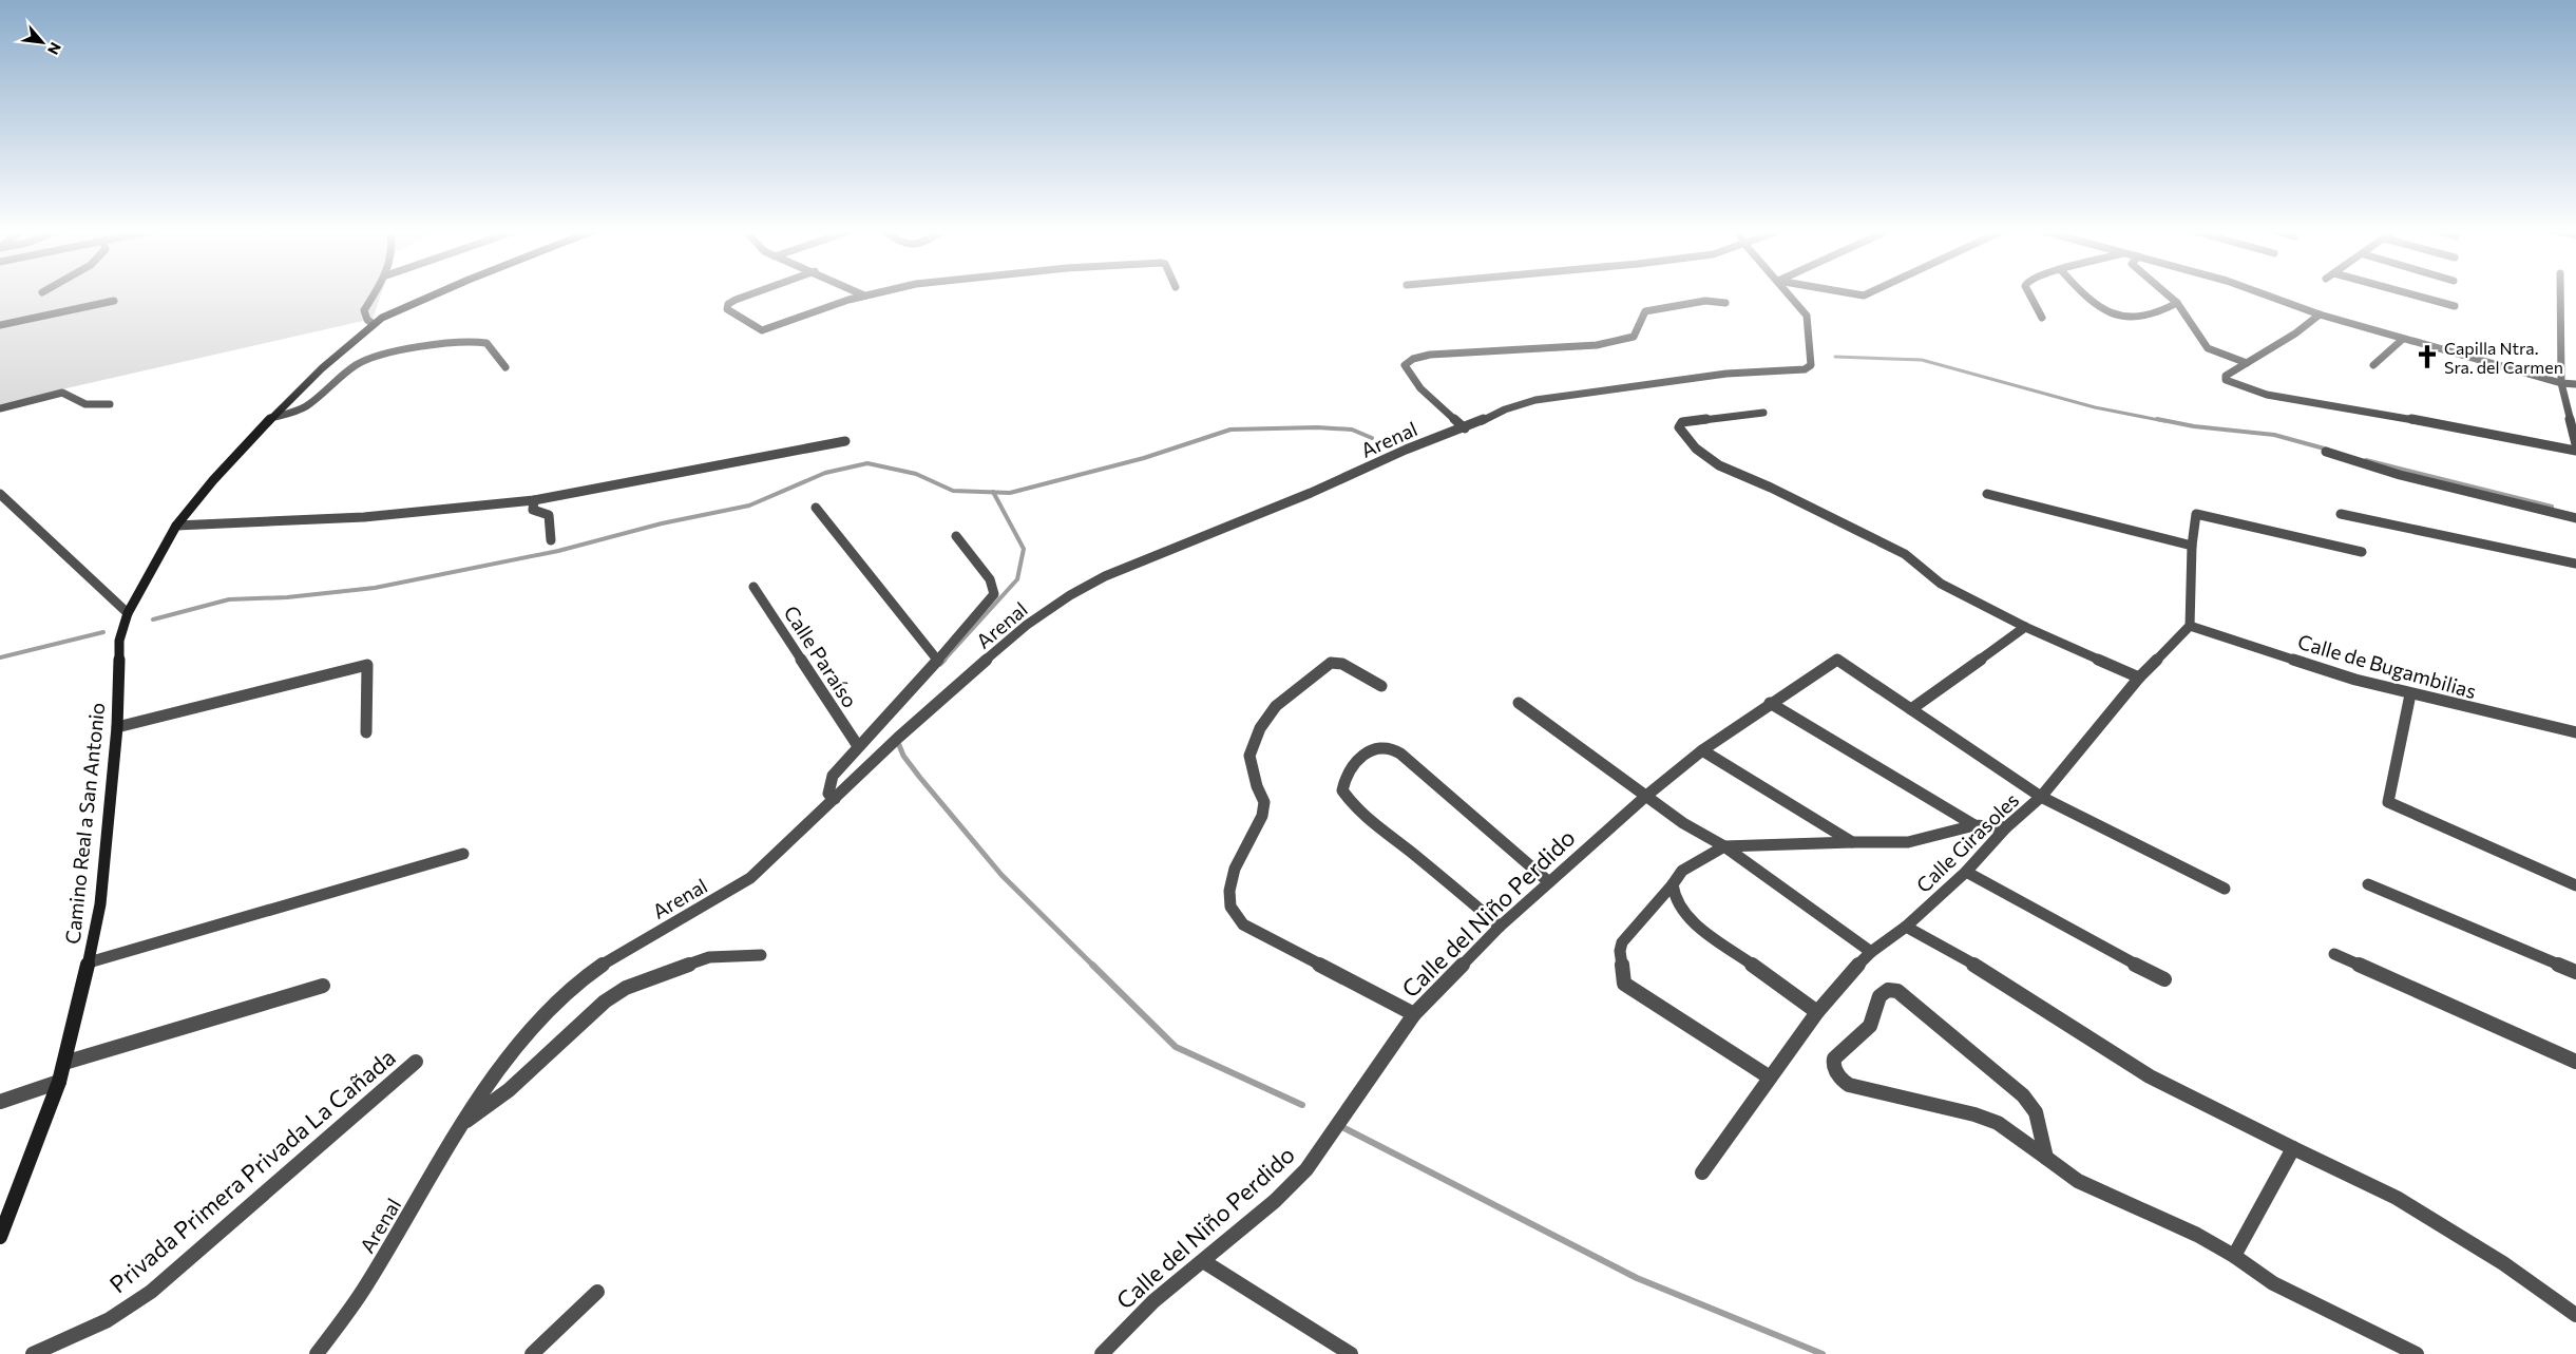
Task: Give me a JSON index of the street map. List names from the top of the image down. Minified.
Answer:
{"streets":{"street":["Arenal","Calle Paraíso","Calle de Bugambilias","Camino Real a San Antonio","Calle Girasoles","Calle del Niño Perdido","Privada Primera Privada La Cañada"]},"crossings":[["Calle de Bugambilias","Calle Girasoles"]],"places":{"church":["Capilla Ntra. Sra. del Carmen"]},"north":"bottom right"}
